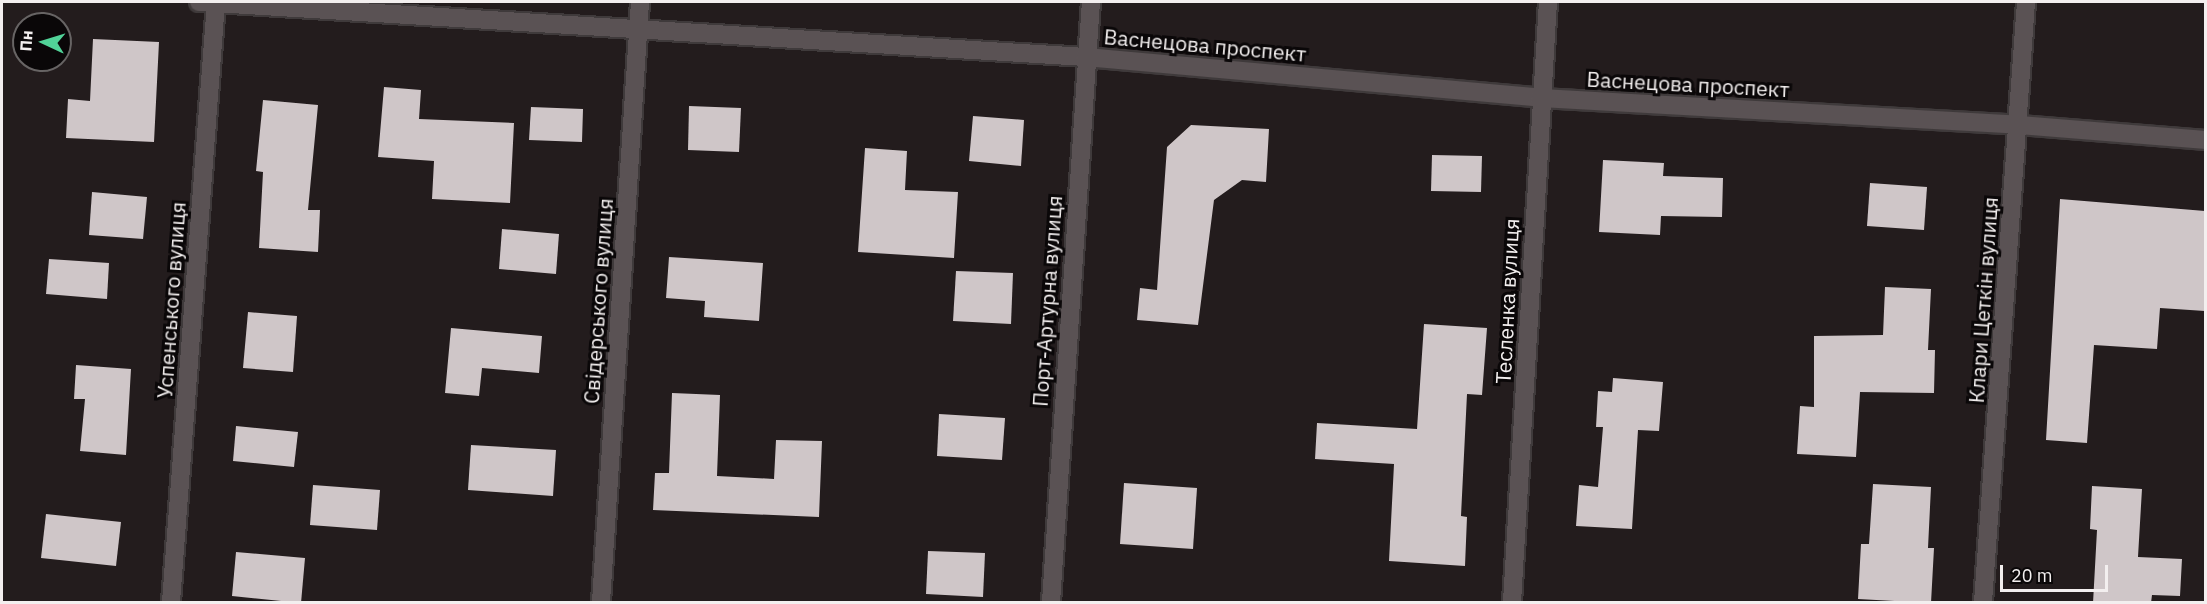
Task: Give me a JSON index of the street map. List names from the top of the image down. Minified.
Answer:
{"streets":{"street":["Васнецова проспект","Успенського вулиця","Клари Цеткін вулиця","Свідерського вулиця","Порт-Артурна вулиця","Тесленка вулиця"]},"crossings":[["Васнецова проспект","Успенського вулиця"],["Васнецова проспект","Клари Цеткін вулиця"],["Васнецова проспект","Свідерського вулиця"],["Васнецова проспект","Порт-Артурна вулиця"],["Васнецова проспект","Тесленка вулиця"]],"scale_bar":"20 m","north":"left"}
